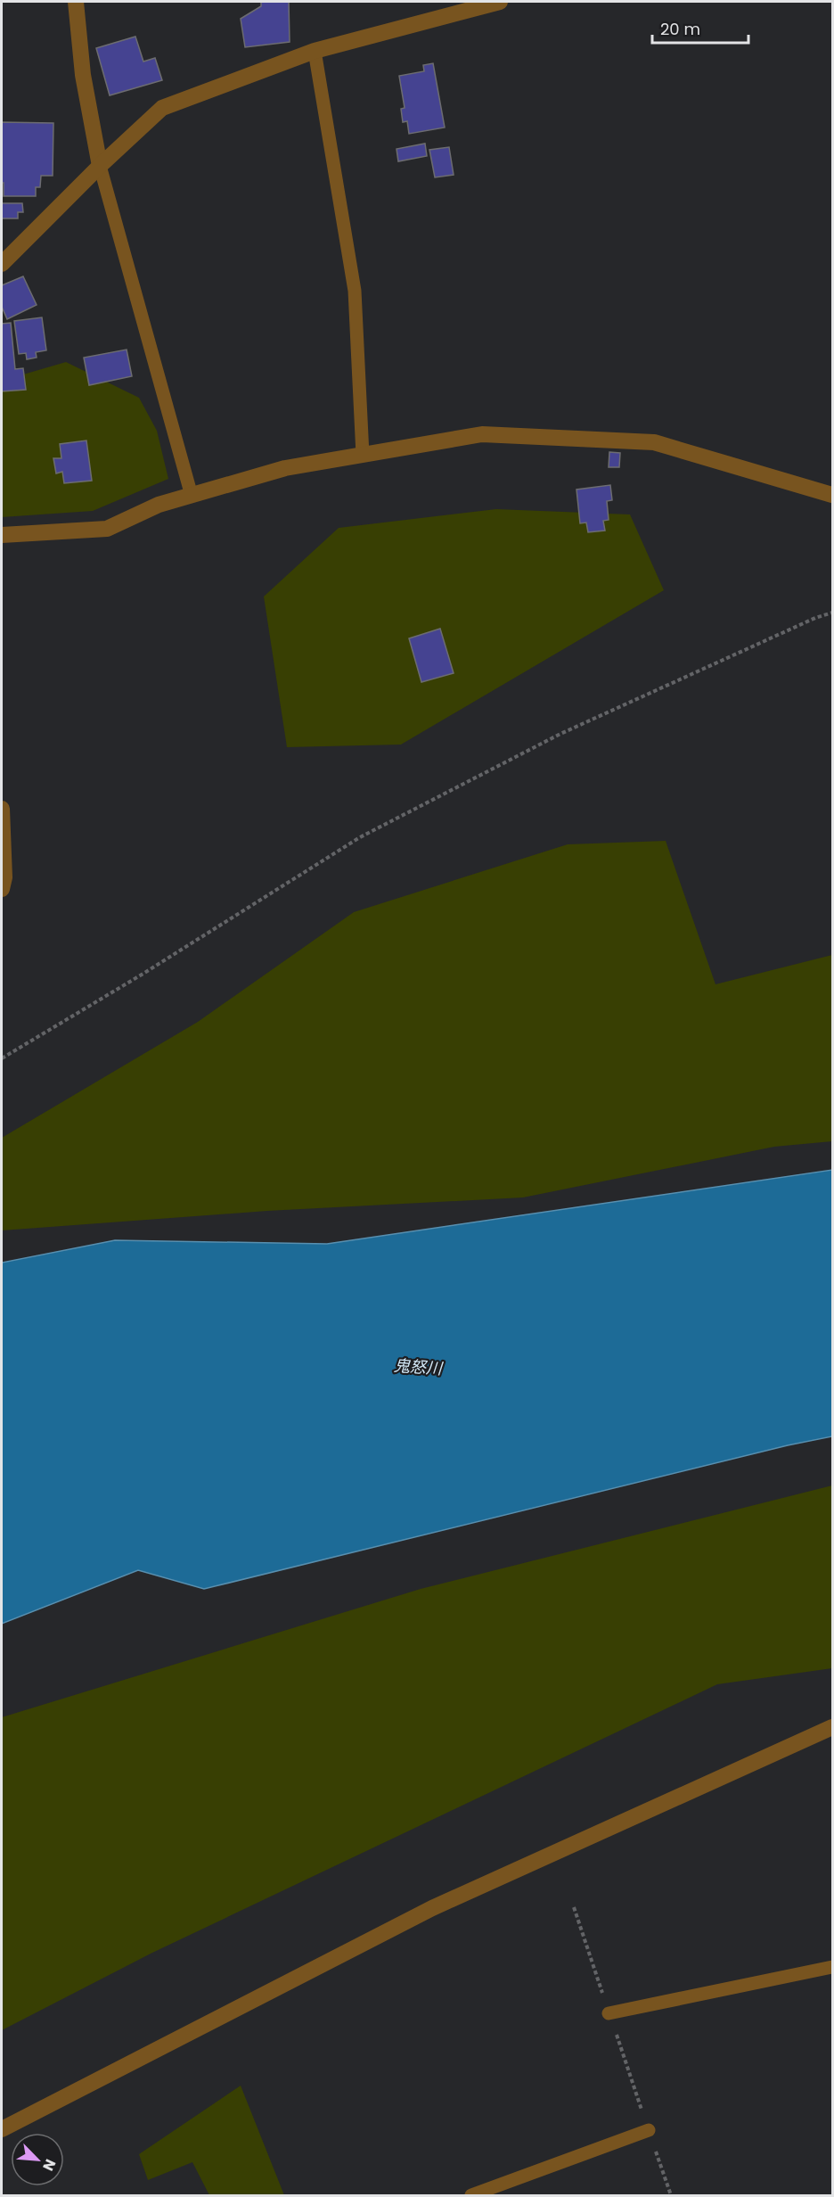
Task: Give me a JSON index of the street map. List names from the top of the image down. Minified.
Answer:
{"water":["鬼怒川"],"scale_bar":"20 m","north":"bottom right"}
